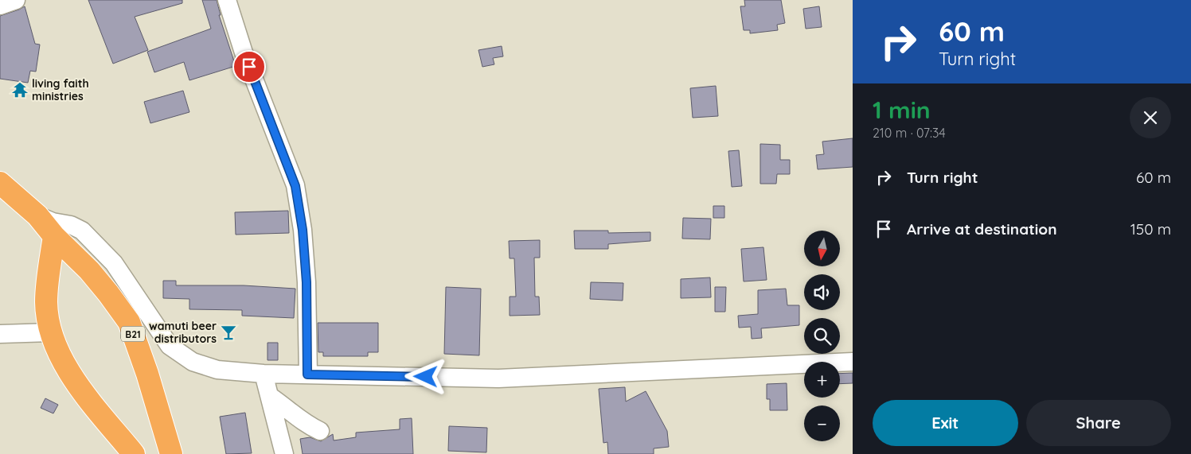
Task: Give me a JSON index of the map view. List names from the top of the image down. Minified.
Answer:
{"streets":{"highway":["B21"]},"places":{"temple":["living faith ministries"],"bar":["wamuti beer distributors"]},"north":"bottom","page":{"turn":["60 m","Turn right"],"heading":["1 min","210 m · 07:34"],"list":[{"name":"Turn right","value":"60 m"},{"name":"Arrive at destination","value":"150 m"}],"map_buttons":["+","−"],"buttons":["Exit","Share"]}}
